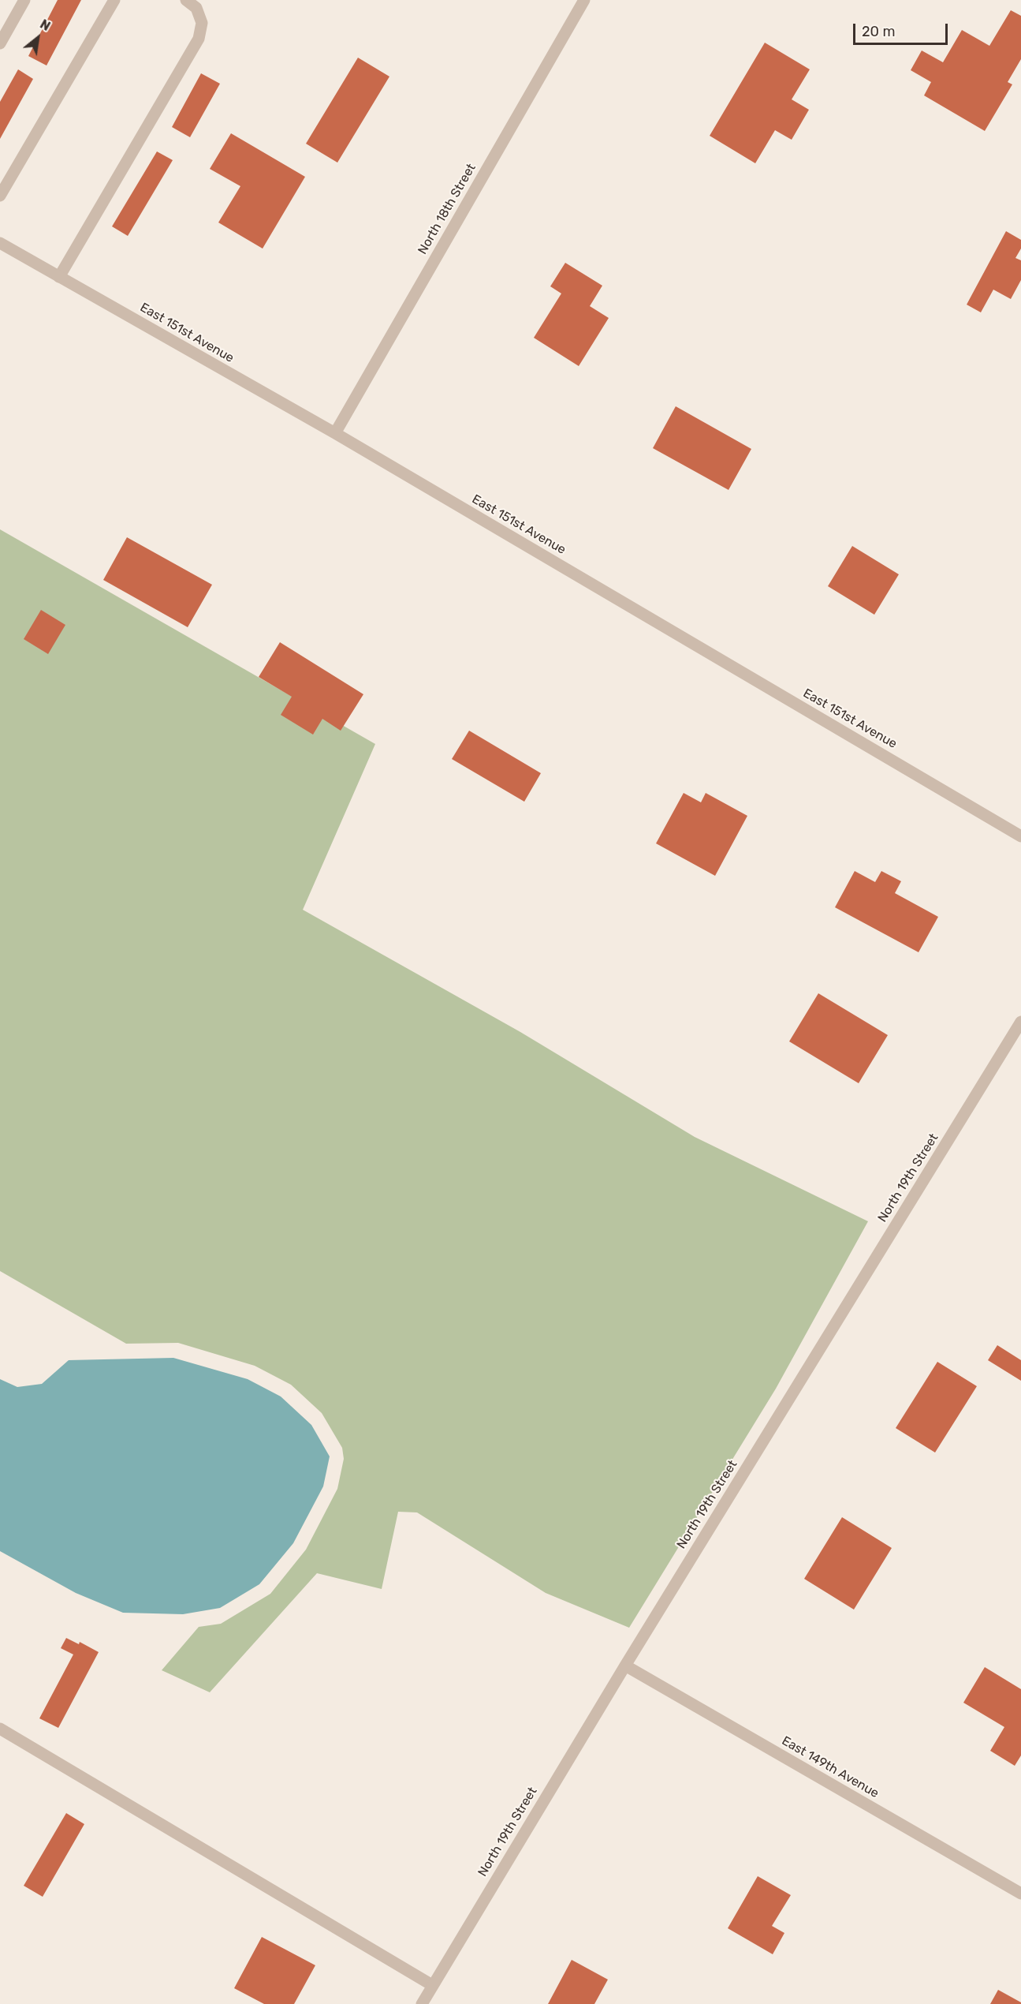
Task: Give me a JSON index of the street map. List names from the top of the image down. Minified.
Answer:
{"streets":{"street":["North 18th Street","East 151st Avenue","North 19th Street","East 149th Avenue"]},"crossings":[["North 18th Street","East 151st Avenue"],["North 19th Street","East 149th Avenue"]],"scale_bar":"20 m","north":"top right"}
